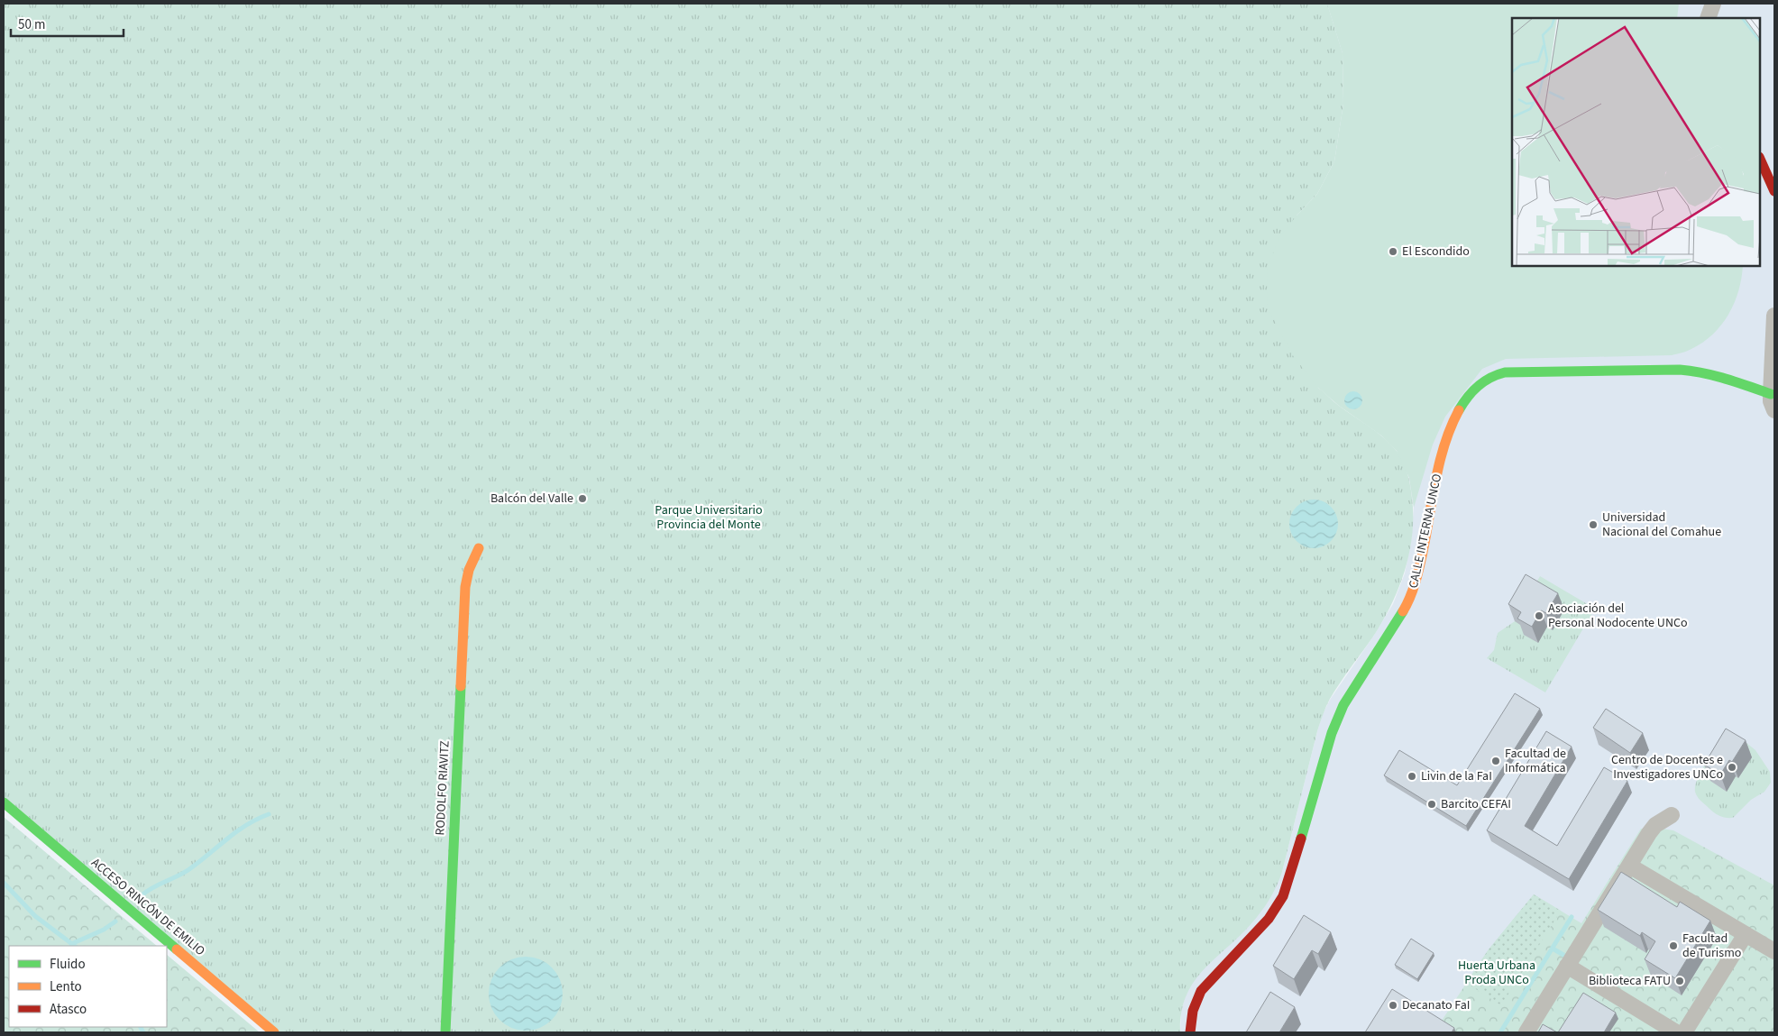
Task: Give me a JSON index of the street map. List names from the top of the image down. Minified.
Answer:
{"streets":{"street":["CALLE INTERNA UNCO","RODOLFO RIAVITZ","ACCESO RINCÓN DE EMILIO"]},"parks":["Parque Universitario Provincia del Monte","Huerta Urbana Proda UNCo"],"places":["El Escondido","Balcón del Valle","Universidad Nacional del Comahue","Asociación del Personal Nodocente UNCo","Facultad de Informática","Centro de Docentes e Investigadores UNCo","Livin de la FaI","Barcito CEFAI","Facultad de Turismo","Biblioteca FATU","Decanato FaI"],"legend":["Fluido","Lento","Atasco"],"scale_bar":"50 m"}
